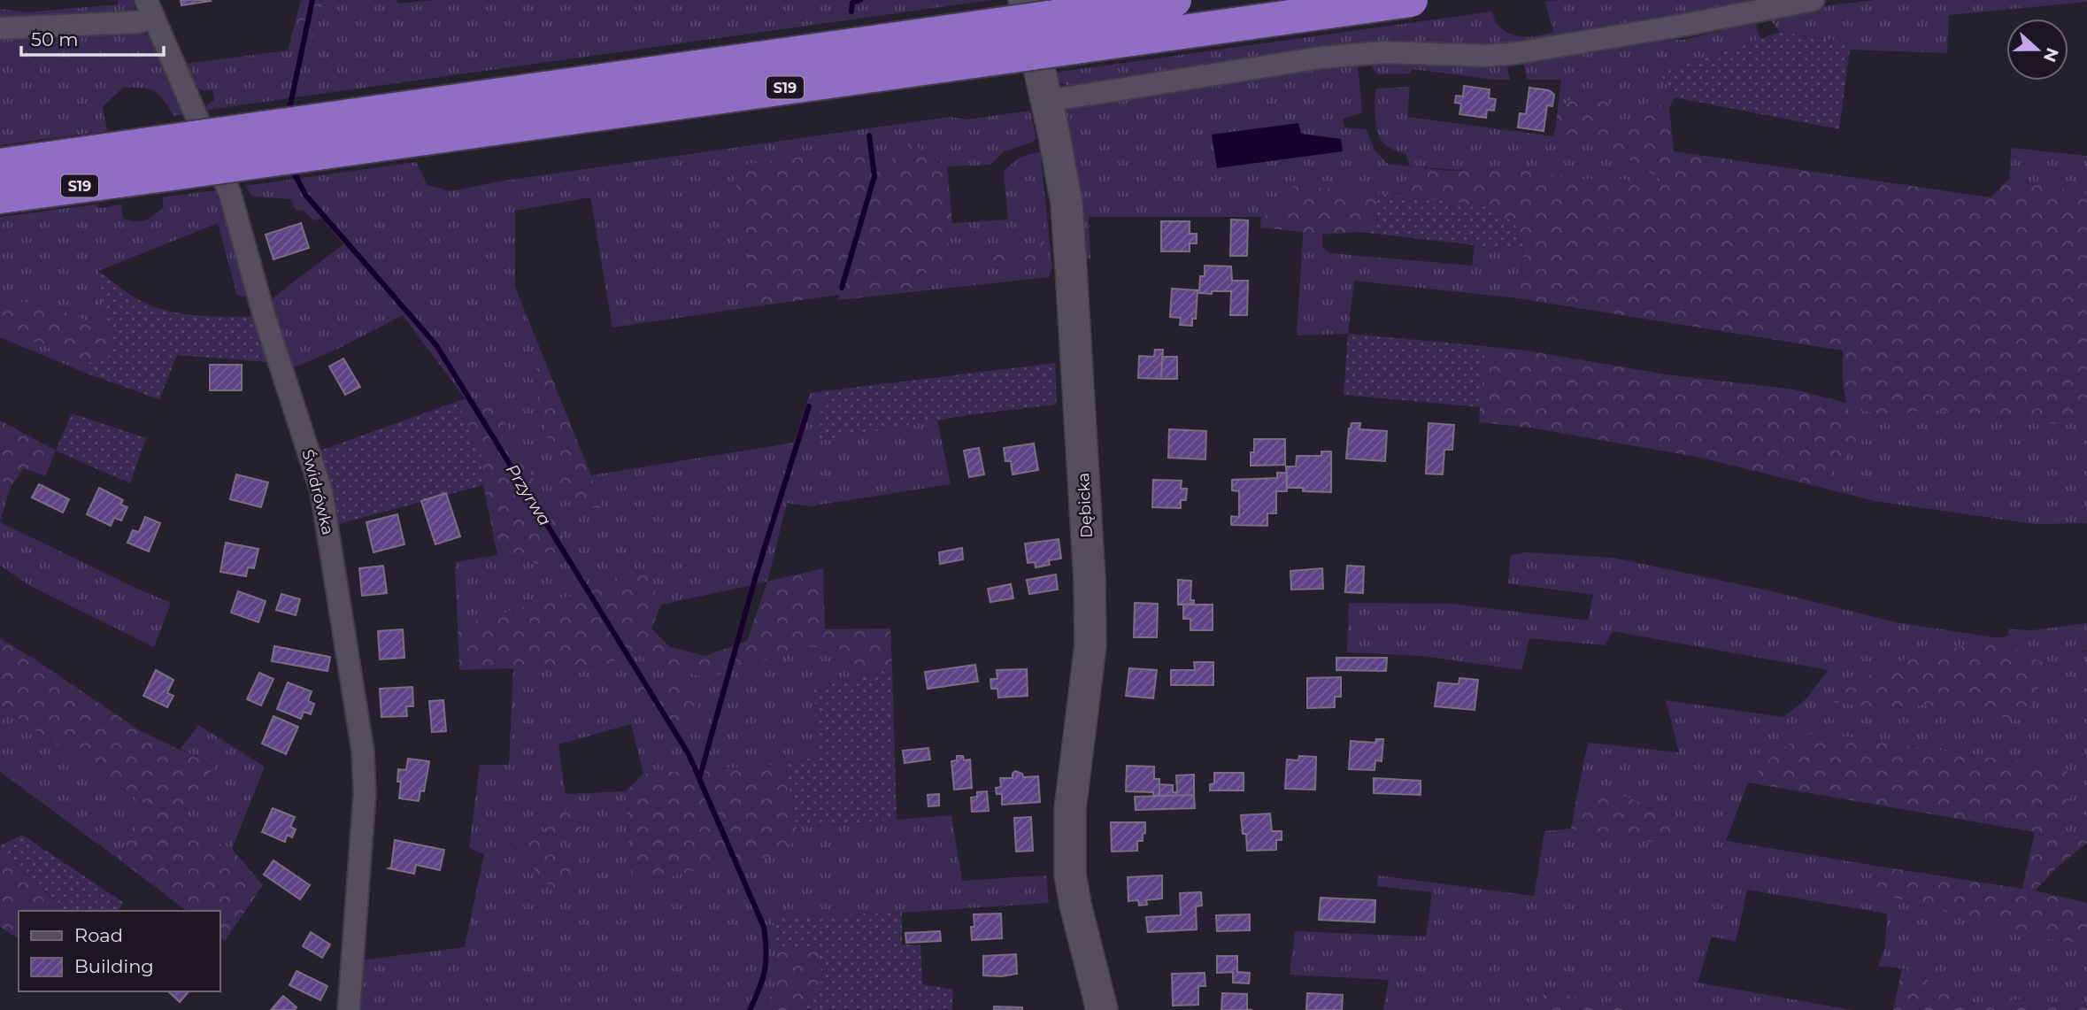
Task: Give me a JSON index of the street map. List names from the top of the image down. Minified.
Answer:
{"streets":{"highway":["S19"],"street":["Świdrówka","Dębicka"]},"water":["Przyrwa"],"legend":["Road","Building"],"scale_bar":"50 m","north":"right"}
